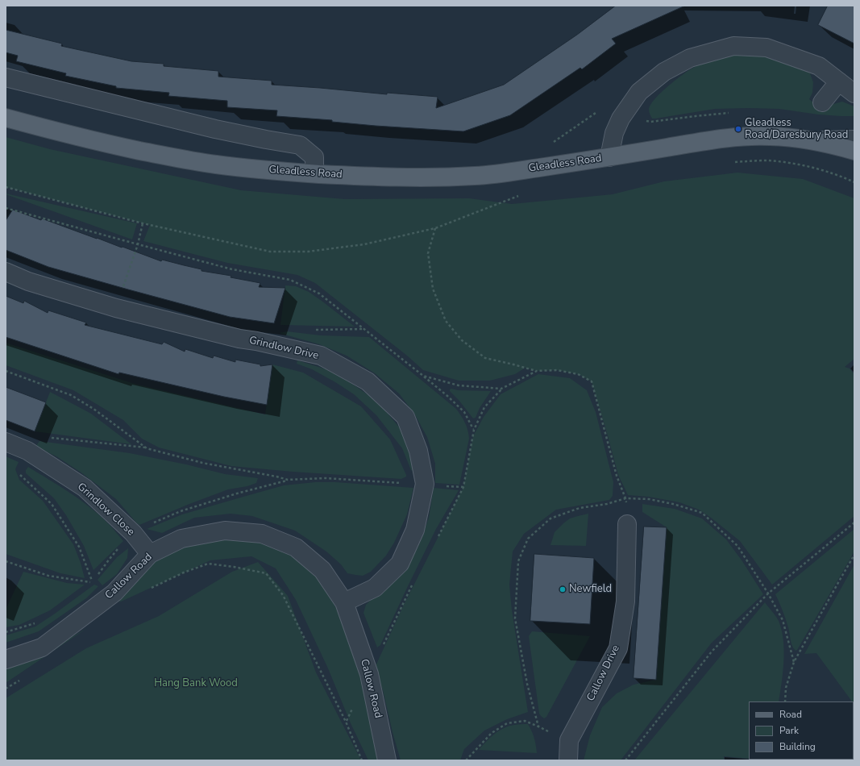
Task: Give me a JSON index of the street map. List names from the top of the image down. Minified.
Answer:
{"streets":{"main road":["Gleadless Road"],"street":["Grindlow Drive","Grindlow Close","Callow Road","Callow Drive"]},"crossings":[["Grindlow Drive","Callow Road"],["Grindlow Close","Callow Road"]],"parks":["Hang Bank Wood"],"places":["Gleadless Road/Daresbury Road","Newfield"],"legend":["Road","Park","Building"]}
